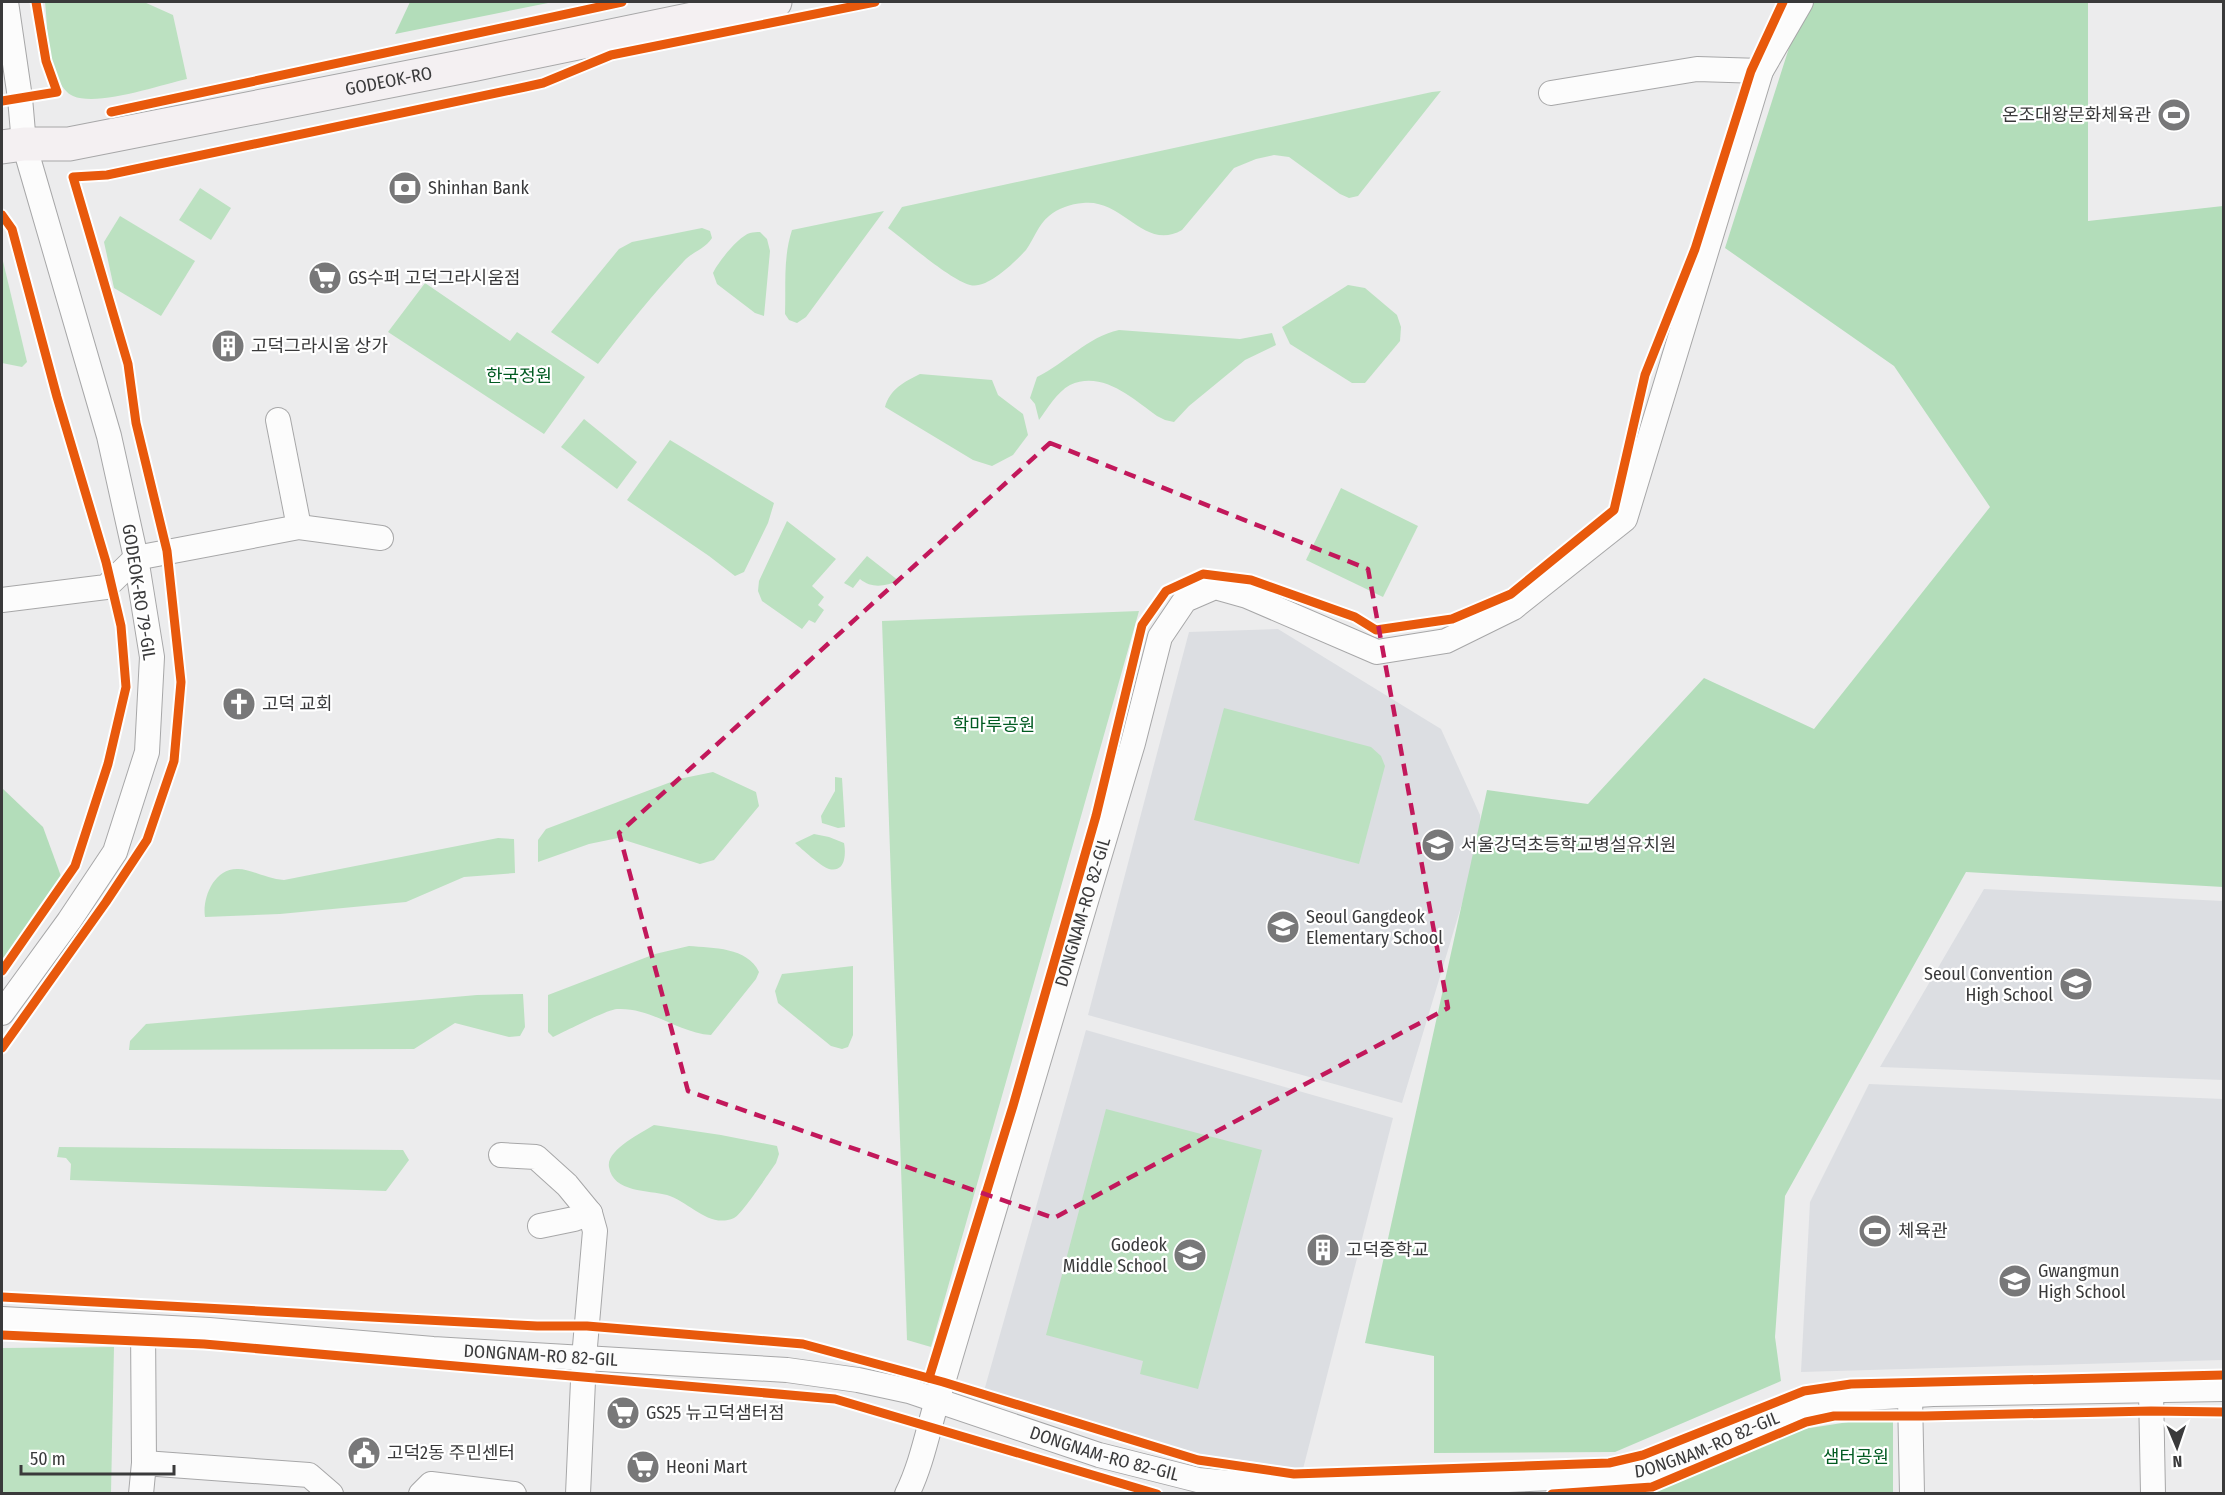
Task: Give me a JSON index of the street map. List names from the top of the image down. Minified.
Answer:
{"streets":{"main road":["GODEOK-RO"],"street":["GODEOK-RO 79-GIL","DONGNAM-RO 82-GIL"]},"crossings":[["GODEOK-RO","GODEOK-RO 79-GIL"]],"parks":["한국정원","학마루공원","샘터공원"],"places":{"sports":["온조대왕문화체육관","체육관"],"bank":["Shinhan Bank"],"supermarket":["GS수퍼 고덕그라시움점","GS25 뉴고덕샘터점","Heoni Mart"],"building":["고덕그라시움 상가","고덕중학교"],"church":["고덕 교회"],"school or university":["서울강덕초등학교병설유치원","Seoul Gangdeok Elementary School","Seoul Convention High School","Godeok Middle School","Gwangmun High School"],"public building":["고덕2동 주민센터"]},"scale_bar":"50 m","north":"bottom"}
